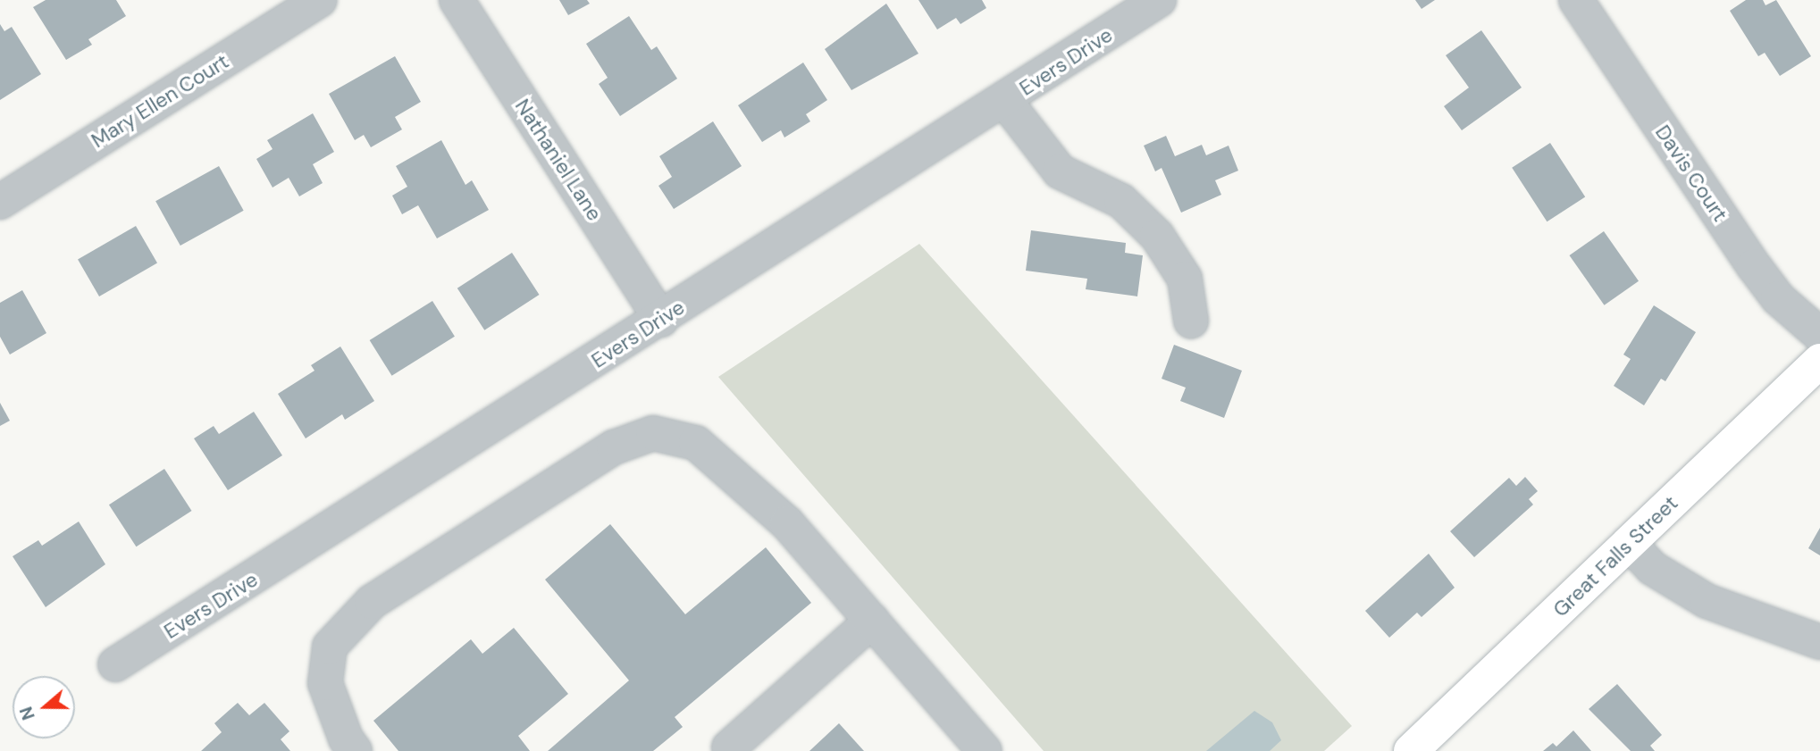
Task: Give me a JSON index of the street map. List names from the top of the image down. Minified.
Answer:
{"streets":{"main road":["Great Falls Street"],"street":["Evers Drive","Mary Ellen Court","Nathaniel Lane","Davis Court"]},"crossings":[["Evers Drive","Nathaniel Lane"]],"north":"left"}
